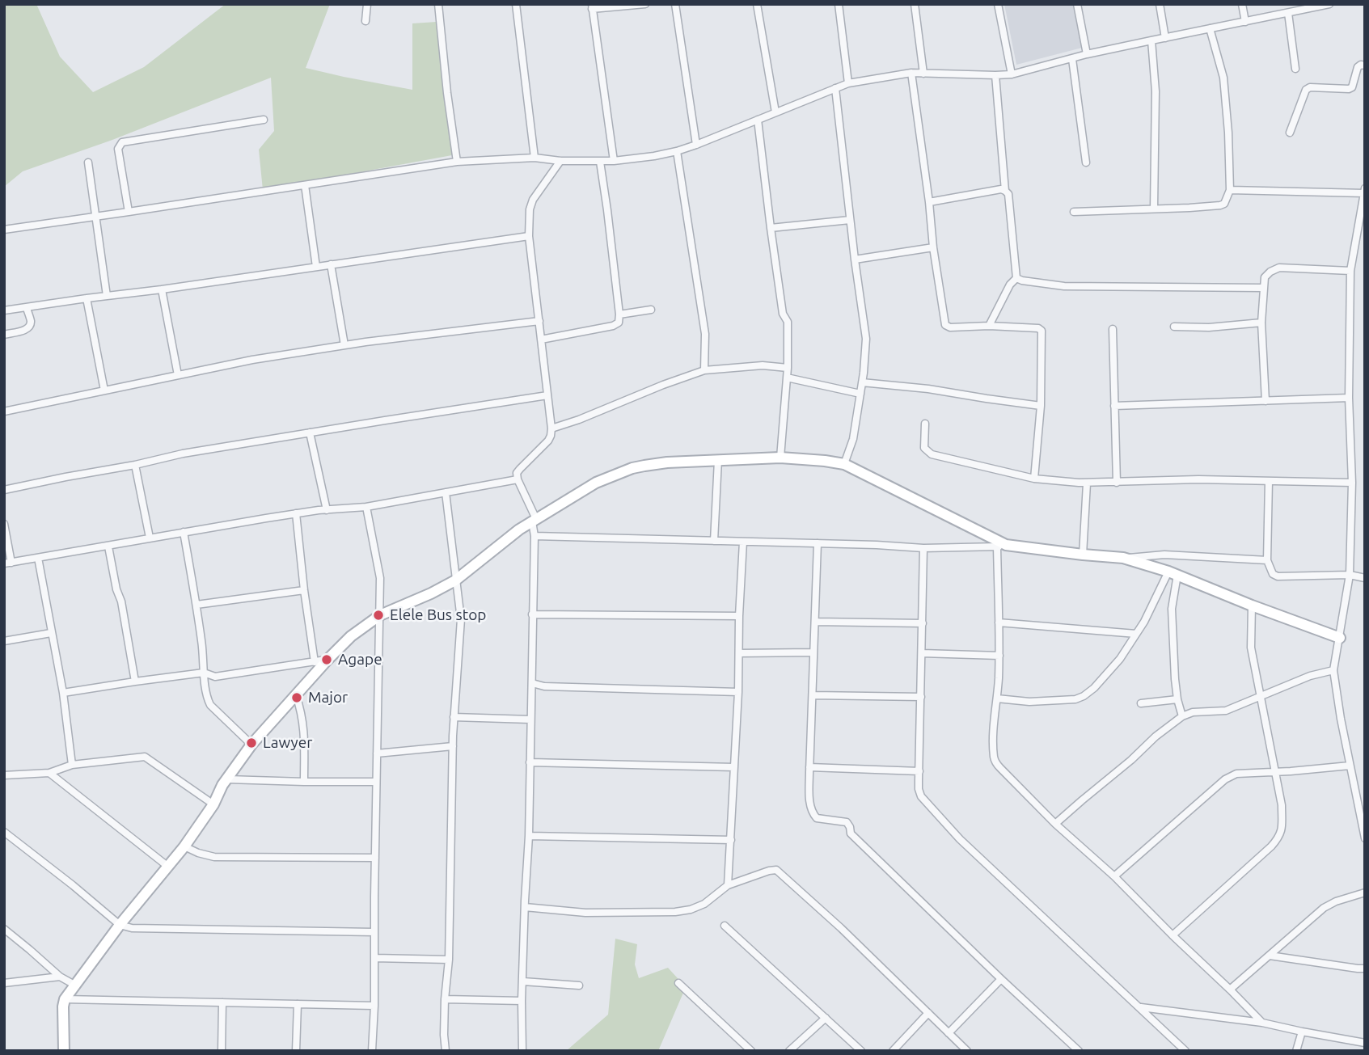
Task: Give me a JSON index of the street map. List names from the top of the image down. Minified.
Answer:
{"places":["Elele Bus stop","Agape","Major","Lawyer"]}
